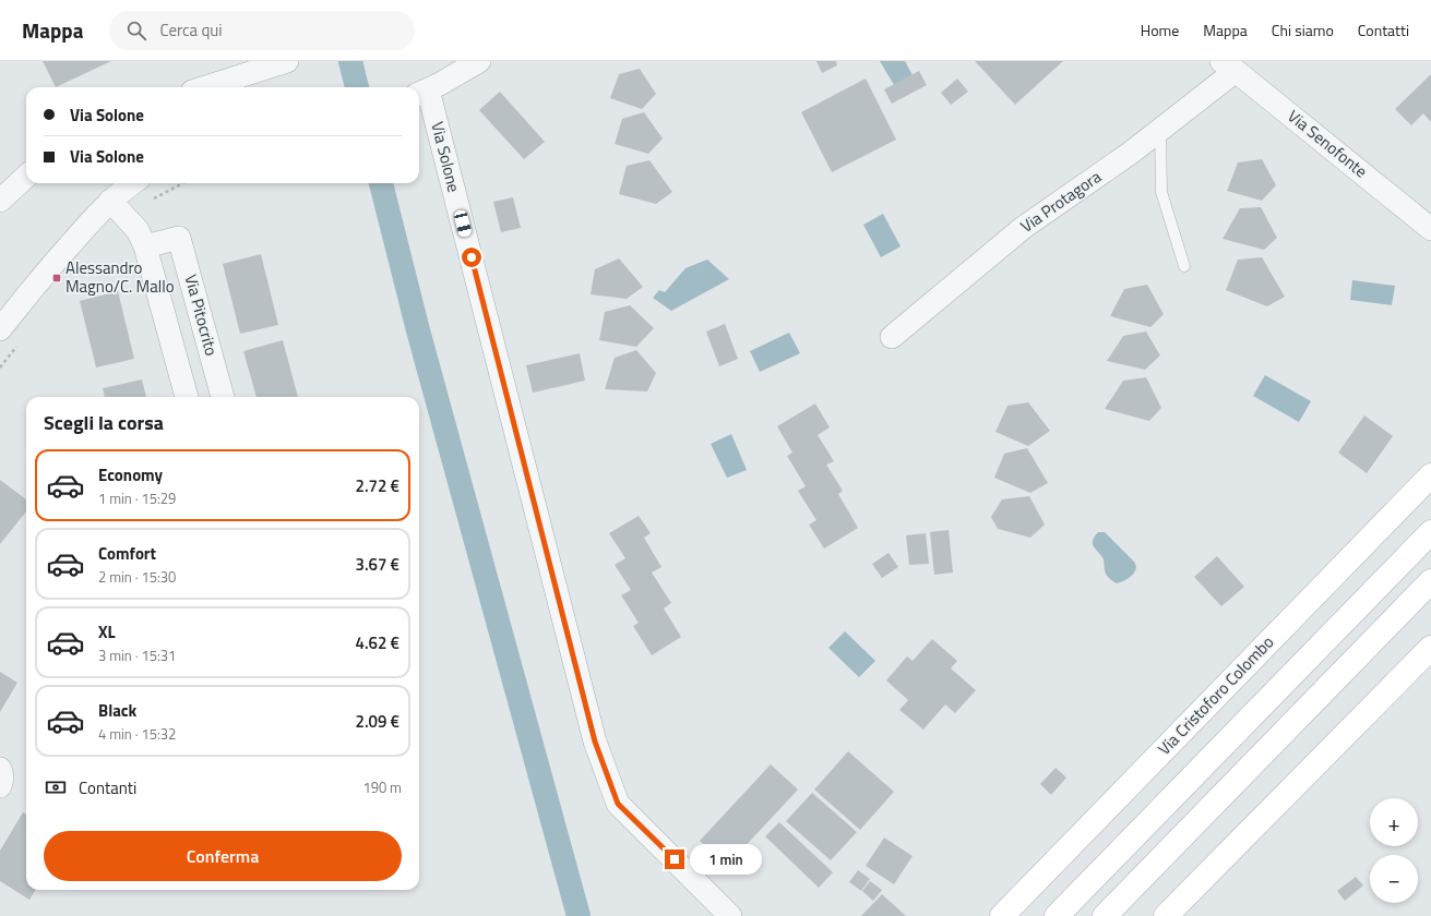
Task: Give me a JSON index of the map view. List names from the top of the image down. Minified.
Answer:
{"streets":{"main road":["Via Cristoforo Colombo"],"street":["Via Senofonte","Via Solone","Via Protagora","Via Pitocrito"]},"crossings":[["Via Senofonte","Via Protagora"]],"places":{"transit":["Alessandro Magno/C. Mallo"]},"page":{"header":"Mappa","search":"Cerca qui","nav":["Home","Mappa","Chi siamo","Contatti"],"banner":["Via Solone","Via Solone"],"heading":"Scegli la corsa","list":[{"name":"Economy","note":"1 min · 15:29","value":"2.72 €"},{"name":"Comfort","note":"2 min · 15:30","value":"3.67 €"},{"name":"XL","note":"3 min · 15:31","value":"4.62 €"},{"name":"Black","note":"4 min · 15:32","value":"2.09 €"}],"pay":["Contanti","190 m"],"map_buttons":["+","−"],"buttons":"Conferma","bubble":"1 min"}}
